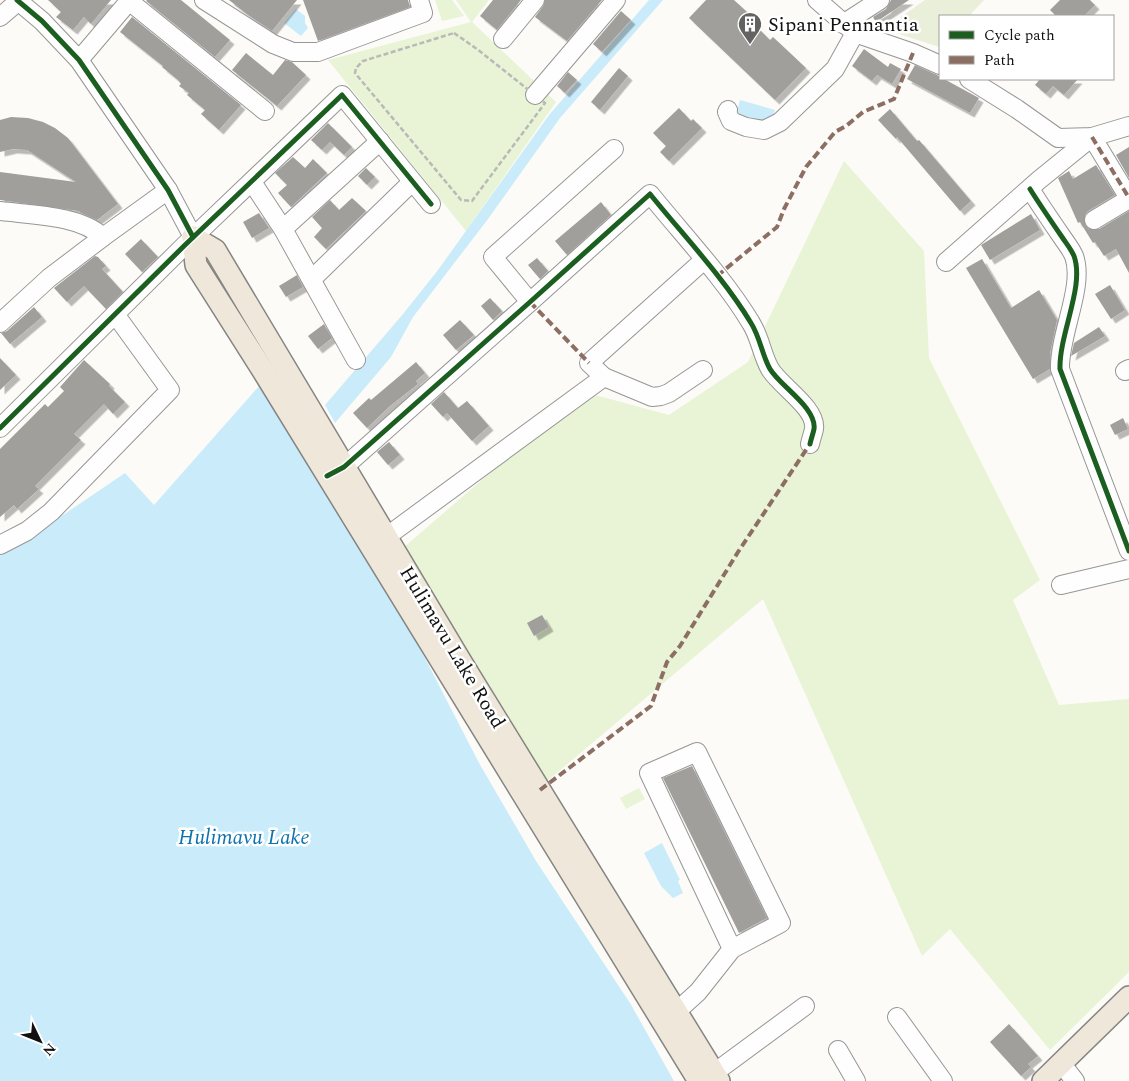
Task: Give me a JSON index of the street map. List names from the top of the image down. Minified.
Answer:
{"streets":{"main road":["Hulimavu Lake Road"]},"water":["Hulimavu Lake"],"places":{"building":["Sipani Pennantia"]},"legend":["Cycle path","Path"],"north":"bottom right"}
